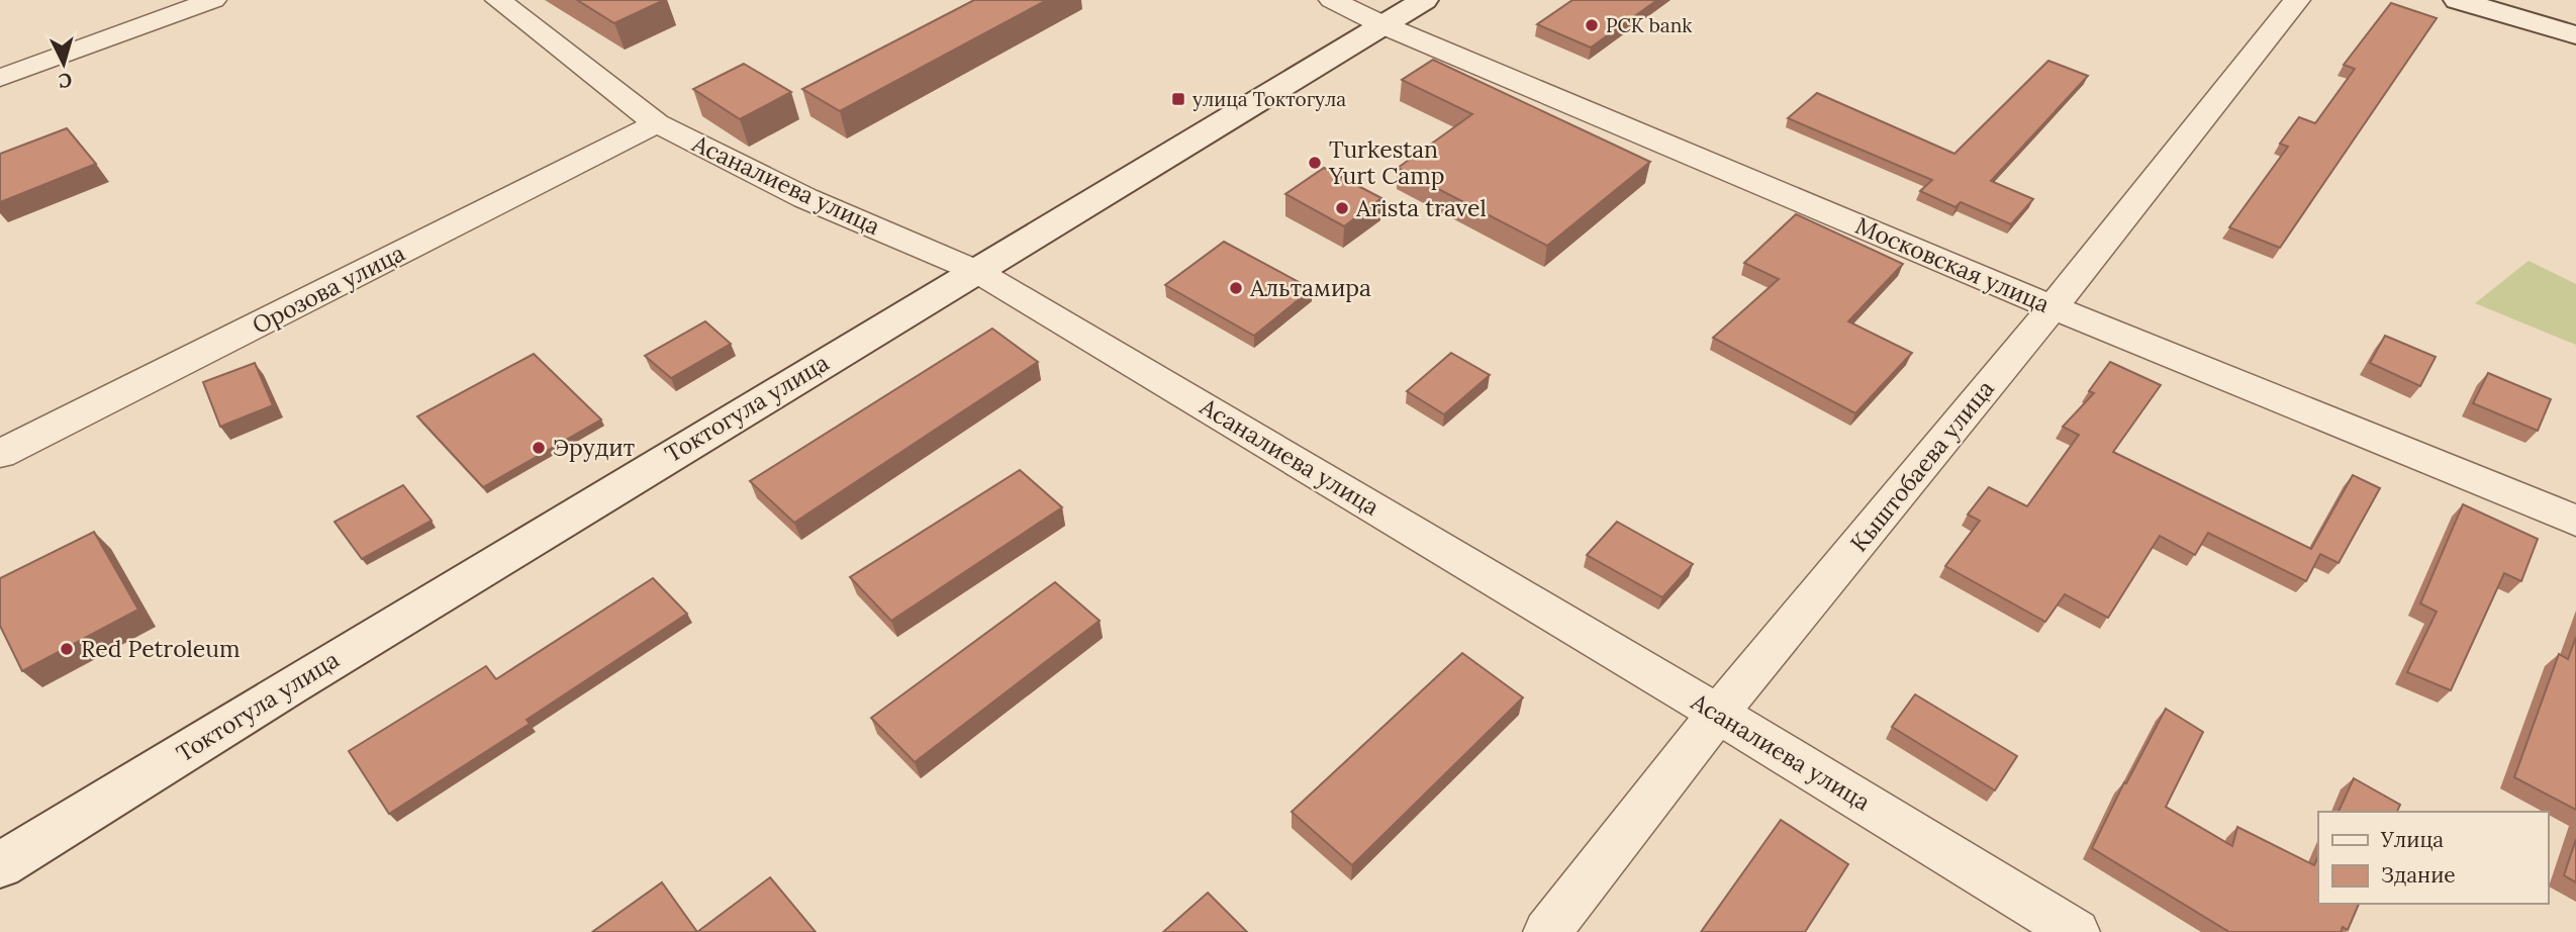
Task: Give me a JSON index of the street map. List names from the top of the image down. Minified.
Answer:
{"streets":{"main road":["Токтогула улица"],"street":["Асаналиева улица","Московская улица","Орозова улица","Кыштобаева улица"]},"crossings":[["Асаналиева улица","Орозова улица"],["Асаналиева улица","Токтогула улица"],["Асаналиева улица","Кыштобаева улица"],["Московская улица","Токтогула улица"],["Московская улица","Кыштобаева улица"]],"places":{"other":["PCK bank","Turkestan Yurt Camp","Arista travel","Альтамира","Эрудит","Red Petroleum"],"transit":["улица Токтогула"]},"legend":["Улица","Здание"],"north":"bottom"}
